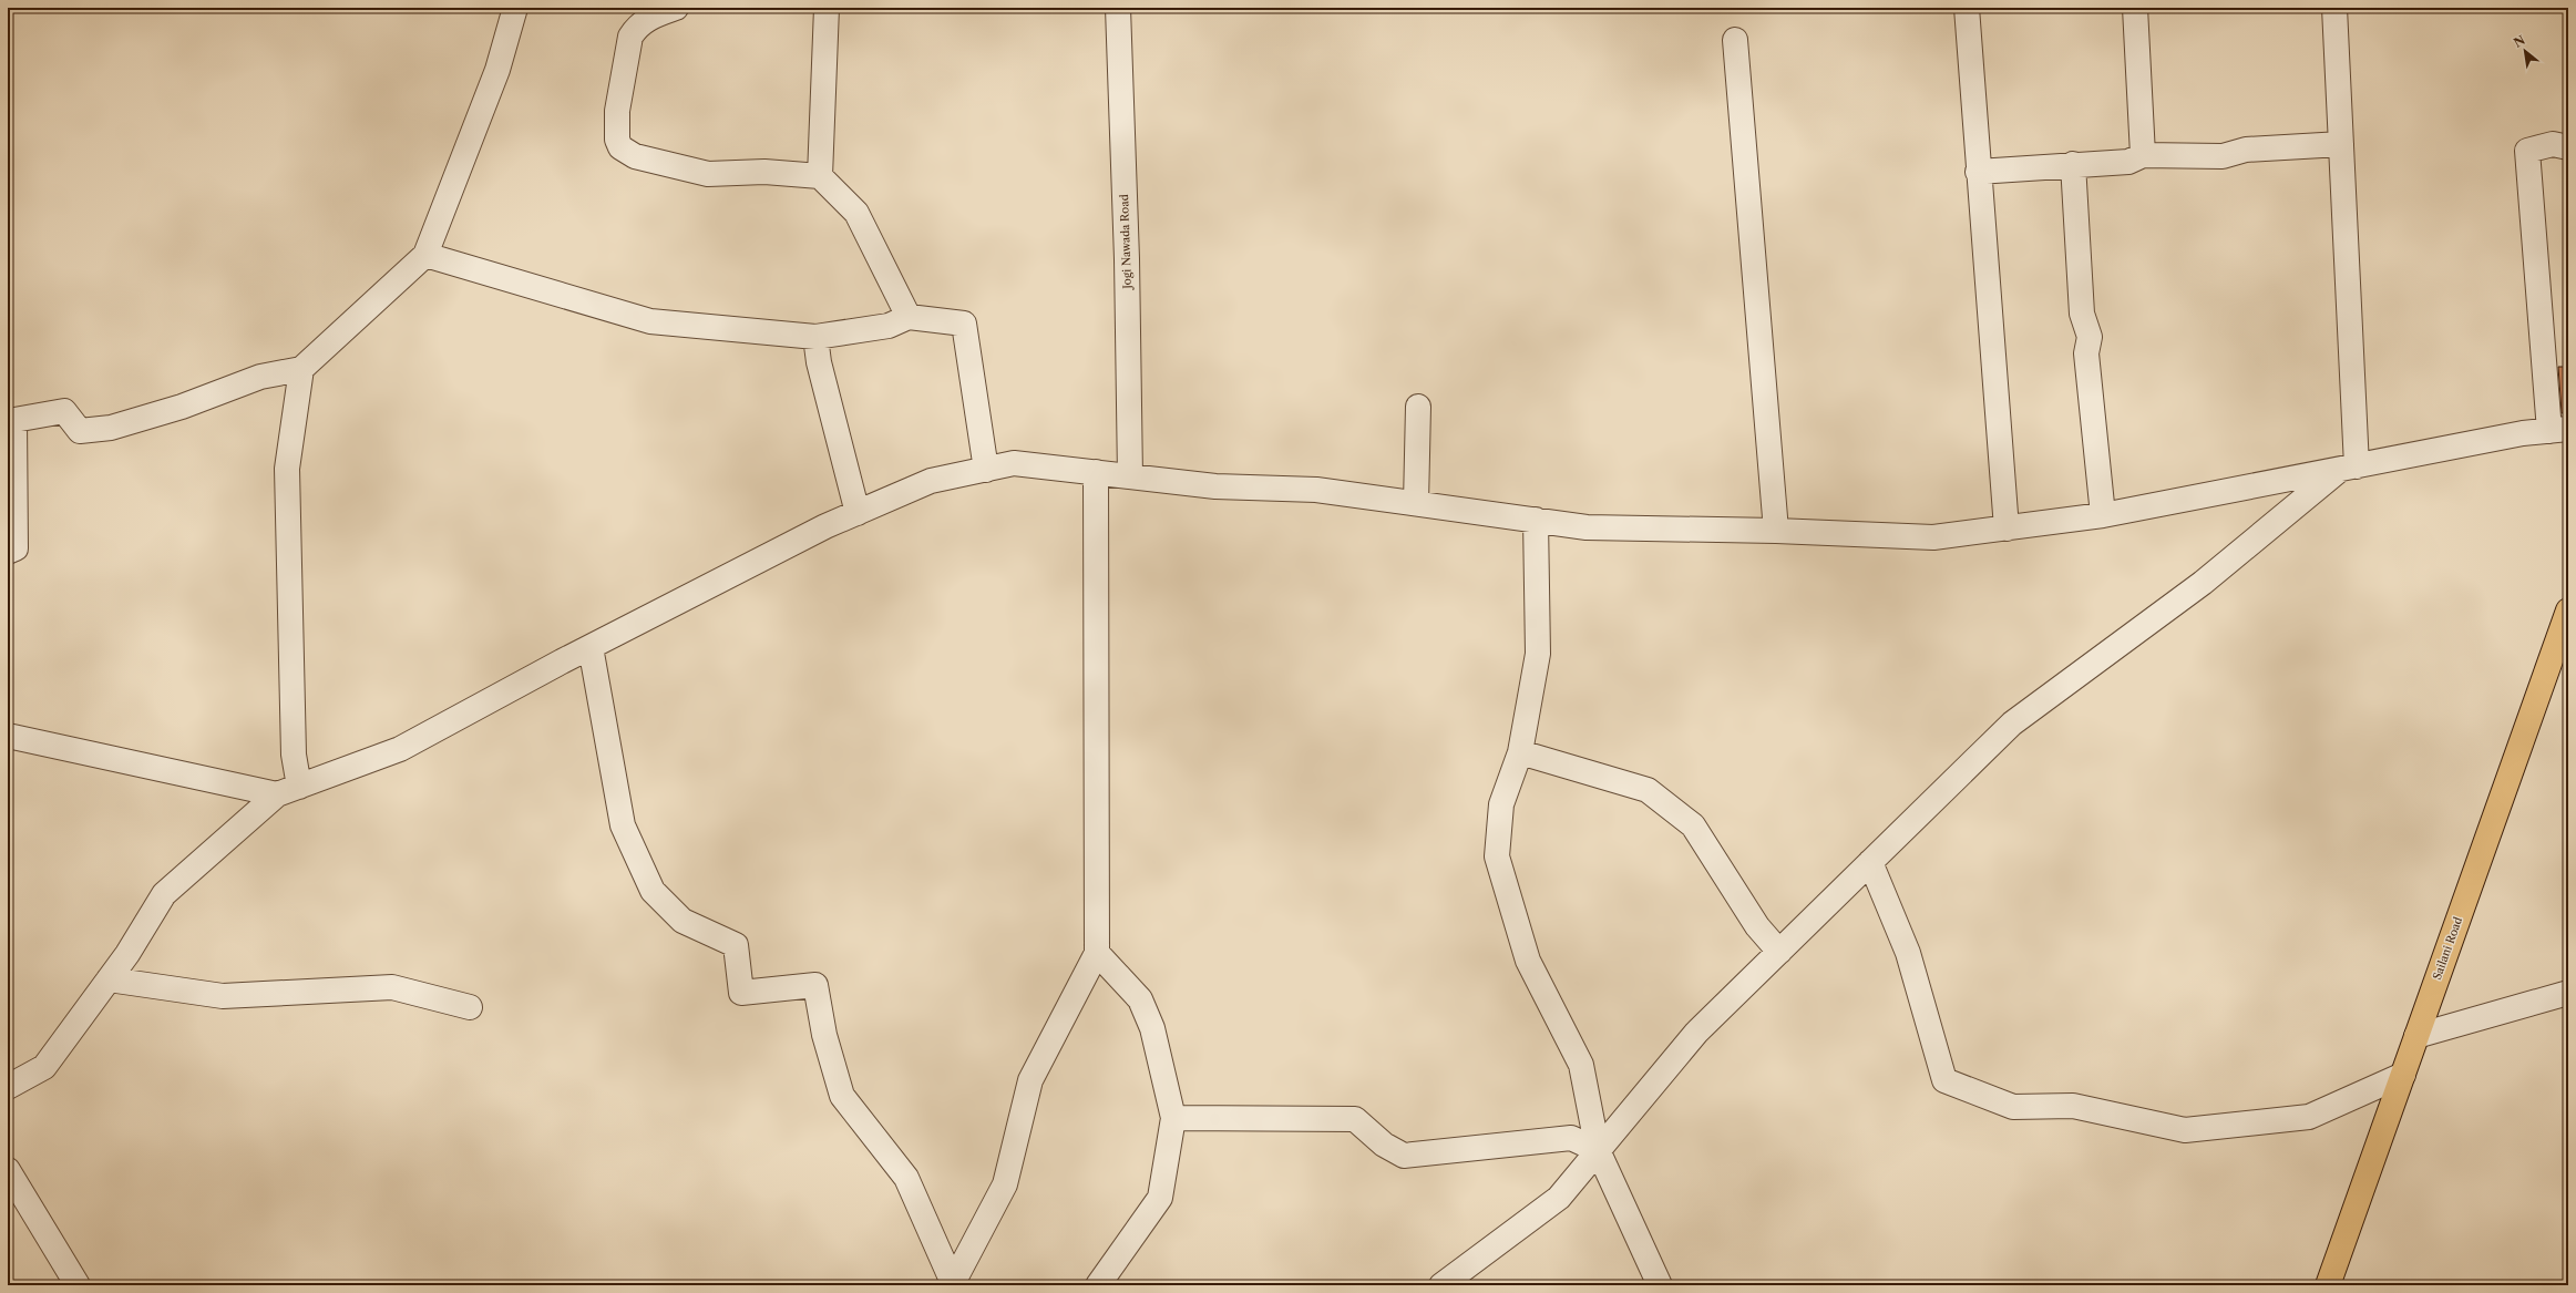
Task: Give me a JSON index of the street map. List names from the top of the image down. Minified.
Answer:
{"streets":{"main road":["Sailani Road"],"street":["Jogi Nawada Road"]},"north":"top left"}
